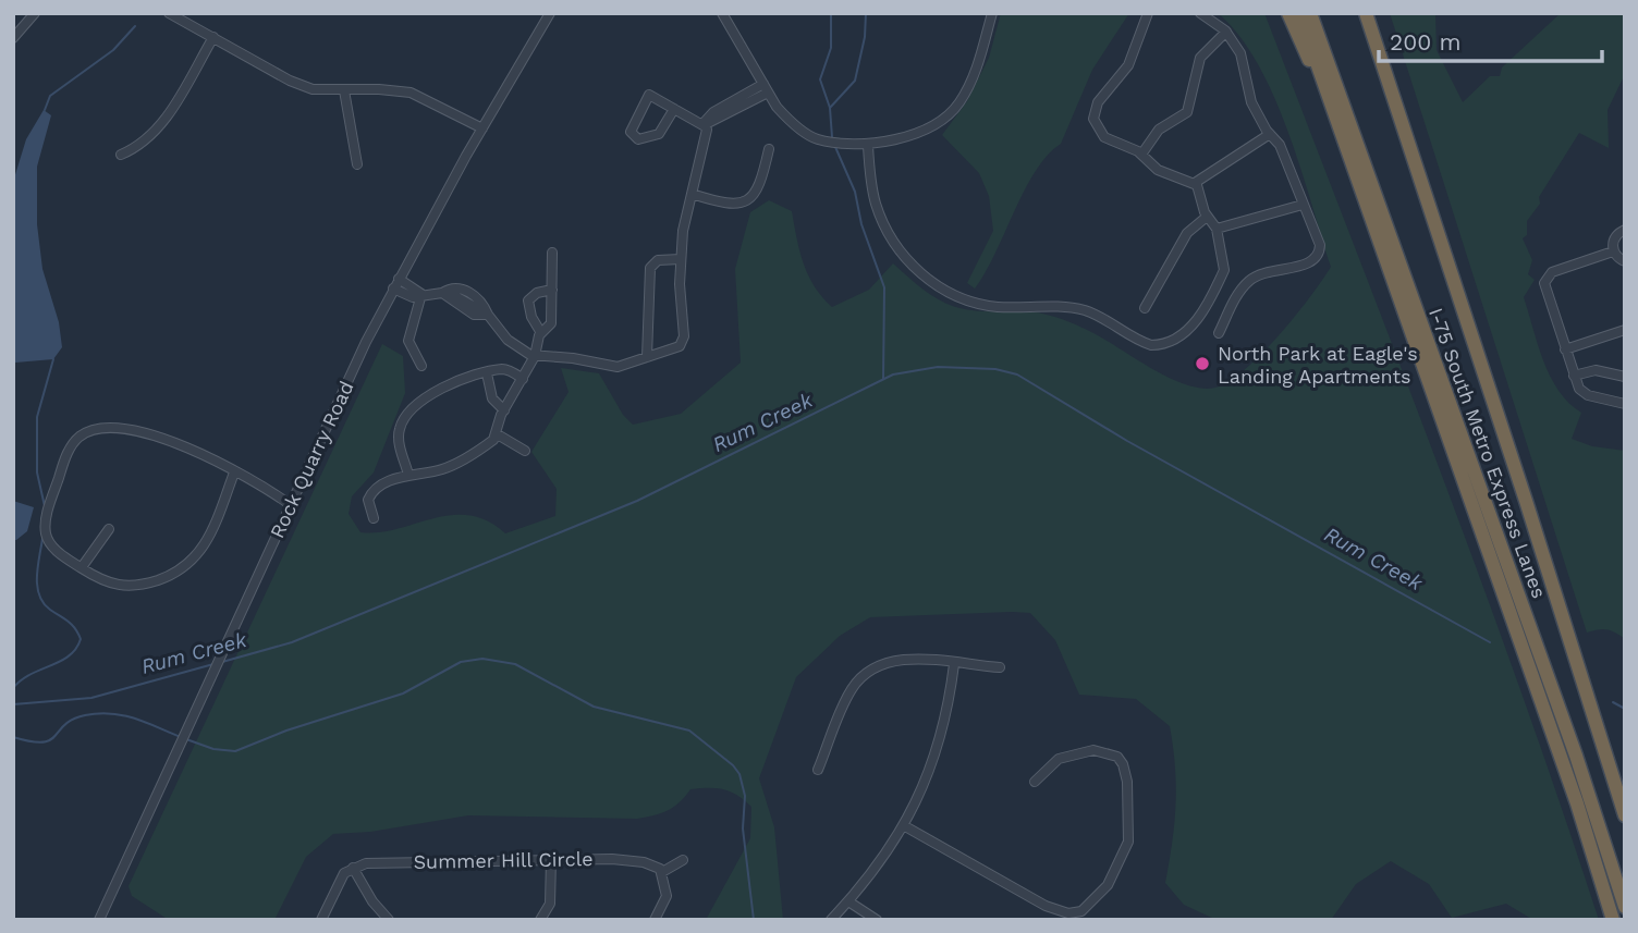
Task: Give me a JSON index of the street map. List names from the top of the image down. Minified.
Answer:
{"streets":{"highway":["I-75 South Metro Express Lanes"],"street":["Rock Quarry Road","Summer Hill Circle"]},"water":["Rum Creek"],"places":["North Park at Eagle's Landing Apartments"],"scale_bar":"200 m"}
